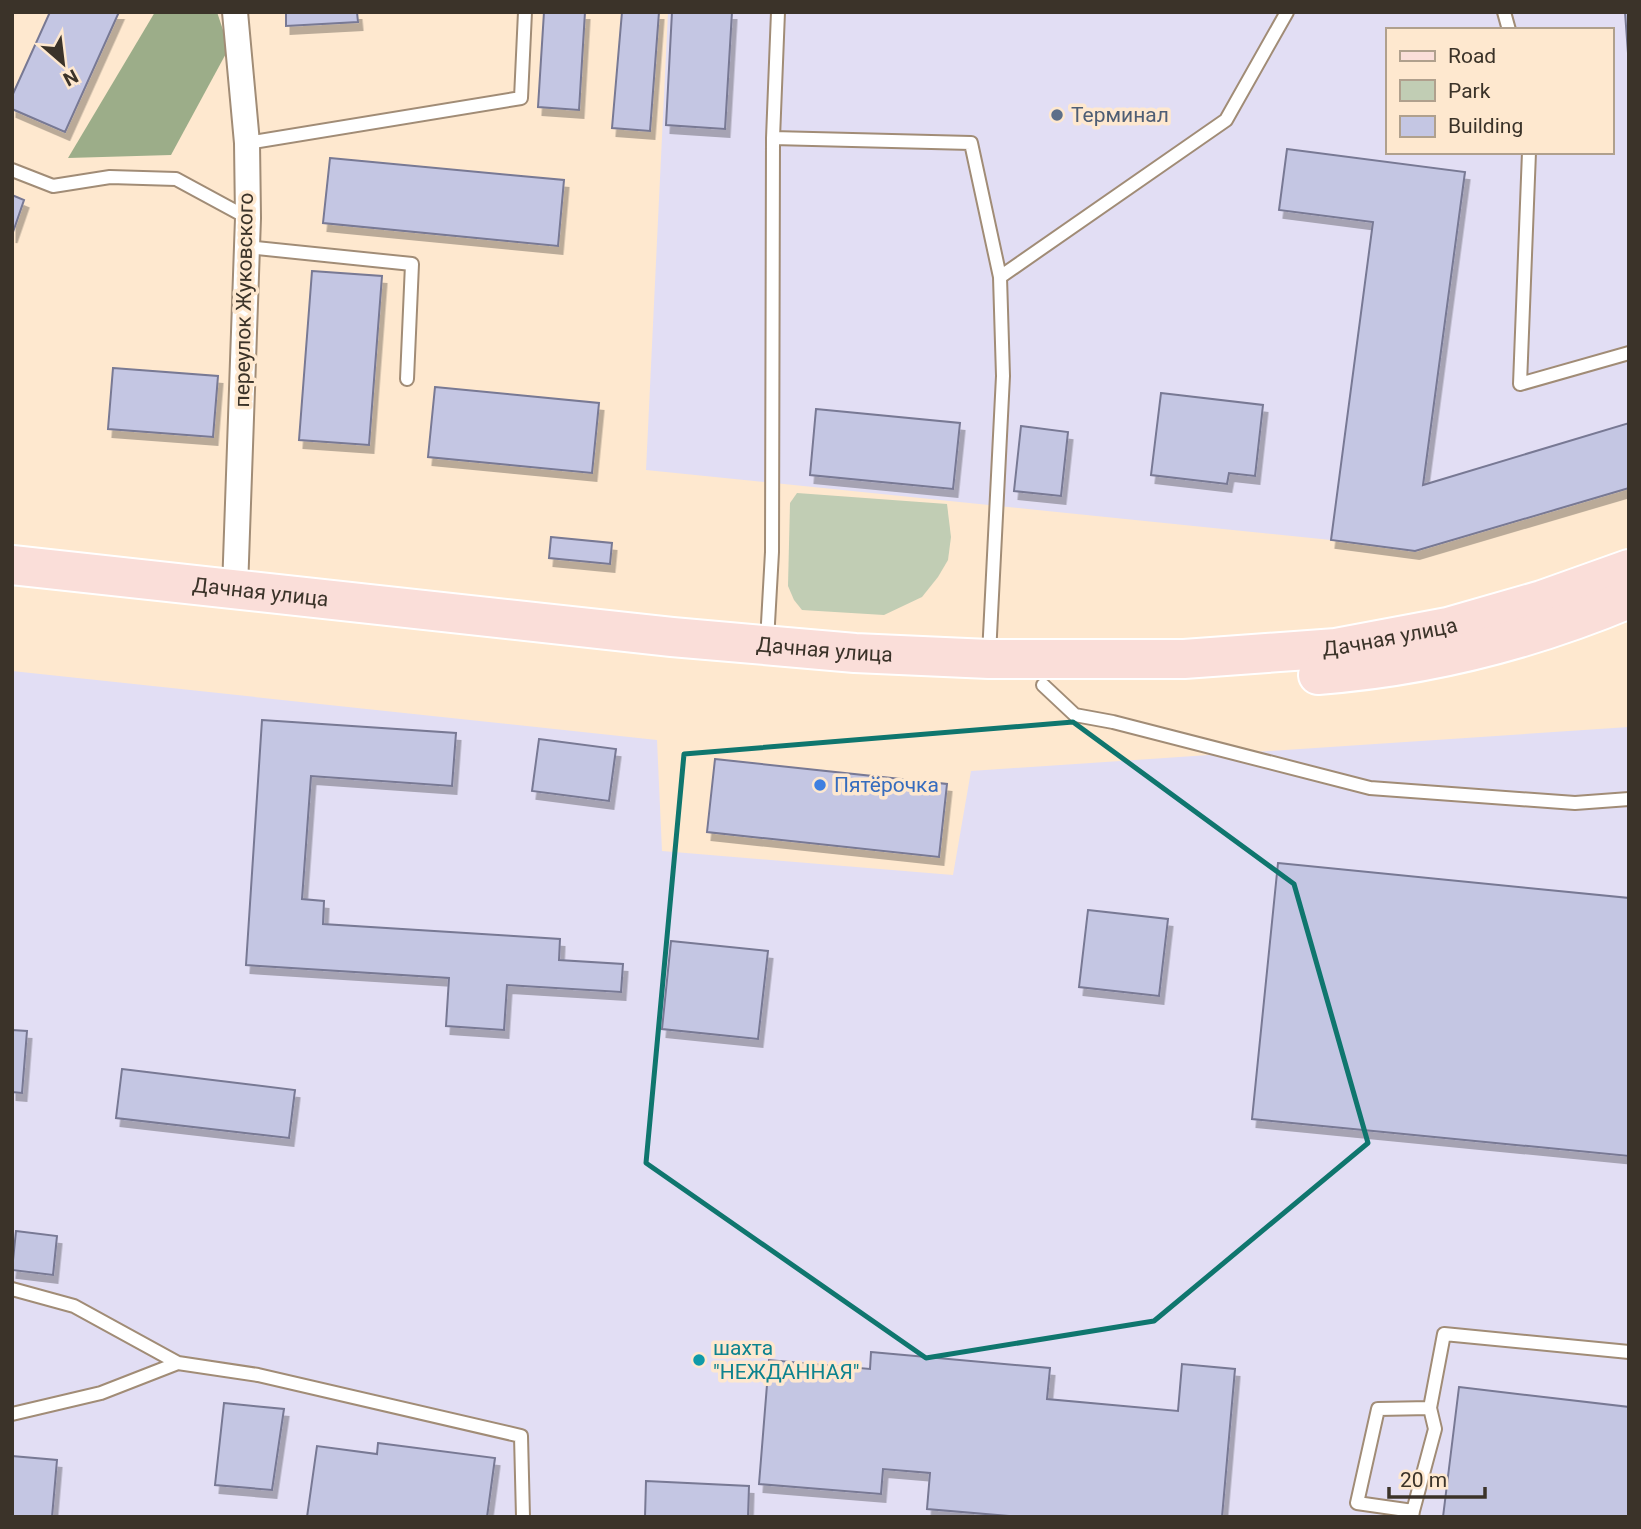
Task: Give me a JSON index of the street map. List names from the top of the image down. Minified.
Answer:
{"streets":{"main road":["Дачная улица"],"street":["переулок Жуковского"]},"crossings":[["переулок Жуковского","Дачная улица"]],"places":["Терминал","Пятёрочка","шахта \"НЕЖДАННАЯ\""],"legend":["Road","Park","Building"],"scale_bar":"20 m","north":"bottom right"}
